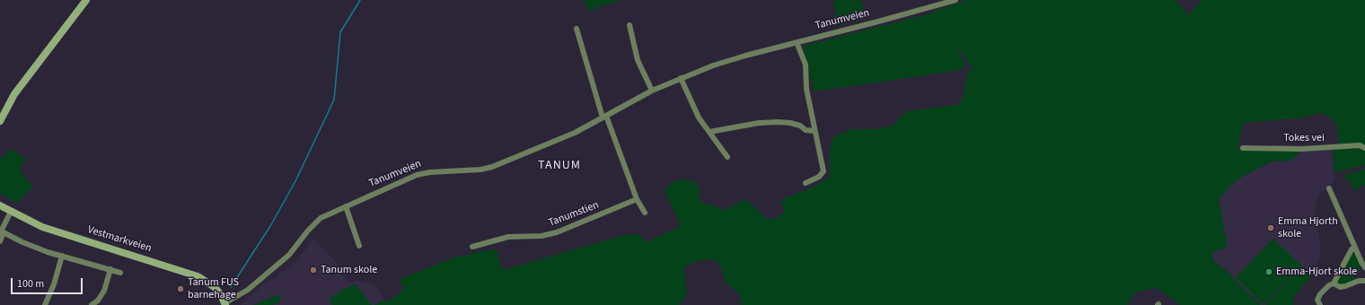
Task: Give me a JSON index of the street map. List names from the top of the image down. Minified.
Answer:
{"streets":{"main road":["Vestmarkveien"],"street":["Tanumveien","Tokes vei","Tanumstien"]},"crossings":[["Tanumveien","Vestmarkveien"]],"districts":["TANUM"],"places":["Emma Hjorth skole","Tanum skole","Emma-Hjort skole","Tanum FUS barnehage"],"scale_bar":"100 m"}
